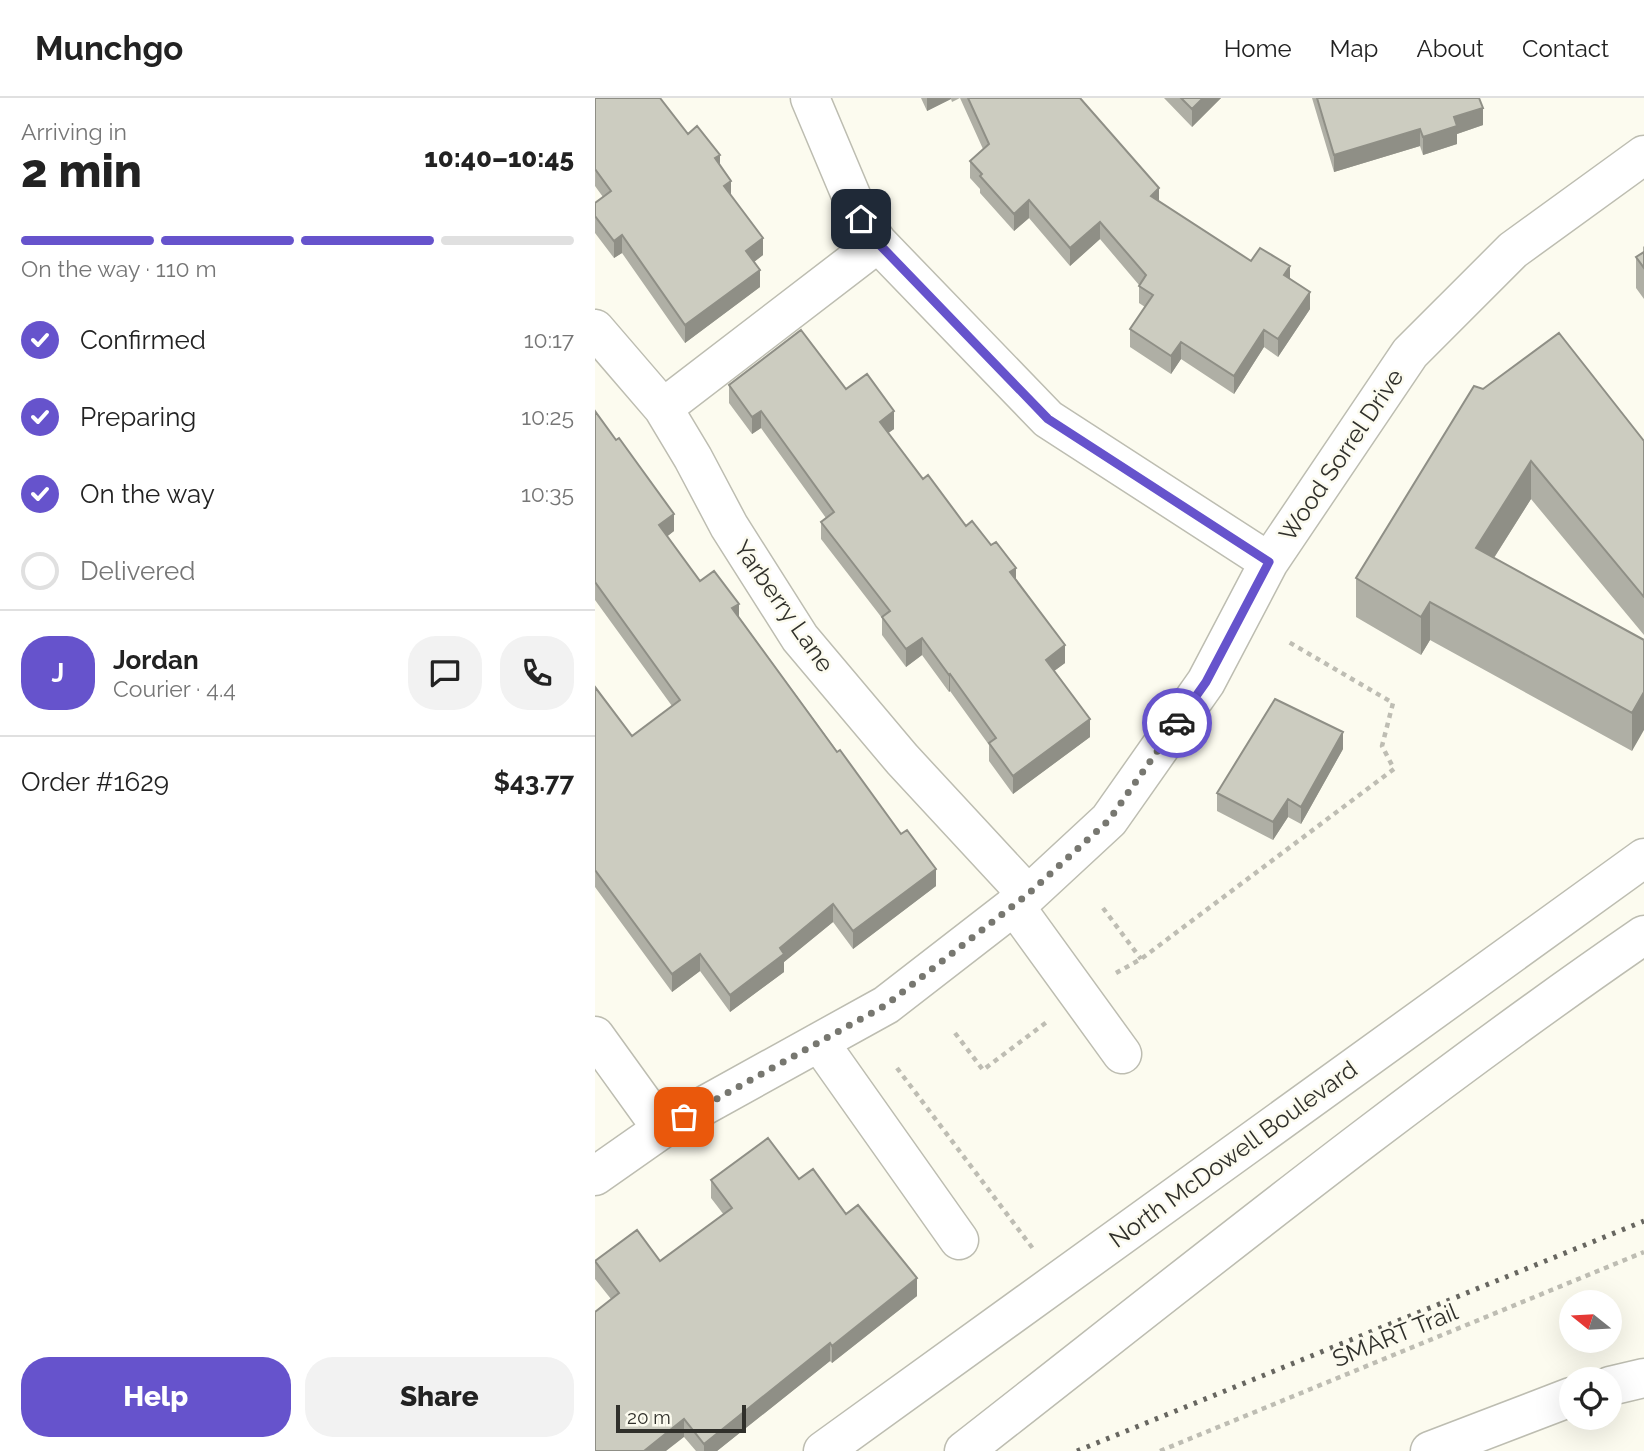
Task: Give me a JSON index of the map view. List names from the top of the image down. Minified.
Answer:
{"streets":{"street":["Wood Sorrel Drive","Yarberry Lane","North McDowell Boulevard"],"path":["SMART Trail"]},"crossings":[["Wood Sorrel Drive","Yarberry Lane"]],"scale_bar":"20 m","north":"left","page":{"header":"Munchgo","nav":["Home","Map","About","Contact"],"heading":["2 min","Arriving in","10:40–10:45"],"panel":["Jordan","Courier · 4.4","Order #1629","$43.77"],"bar":"On the way · 110 m","list":[["Confirmed","10:17"],["Preparing","10:25"],["On the way","10:35"],"Delivered"],"round":"J","buttons":["Help","Share"],"scale":"20 m"}}
